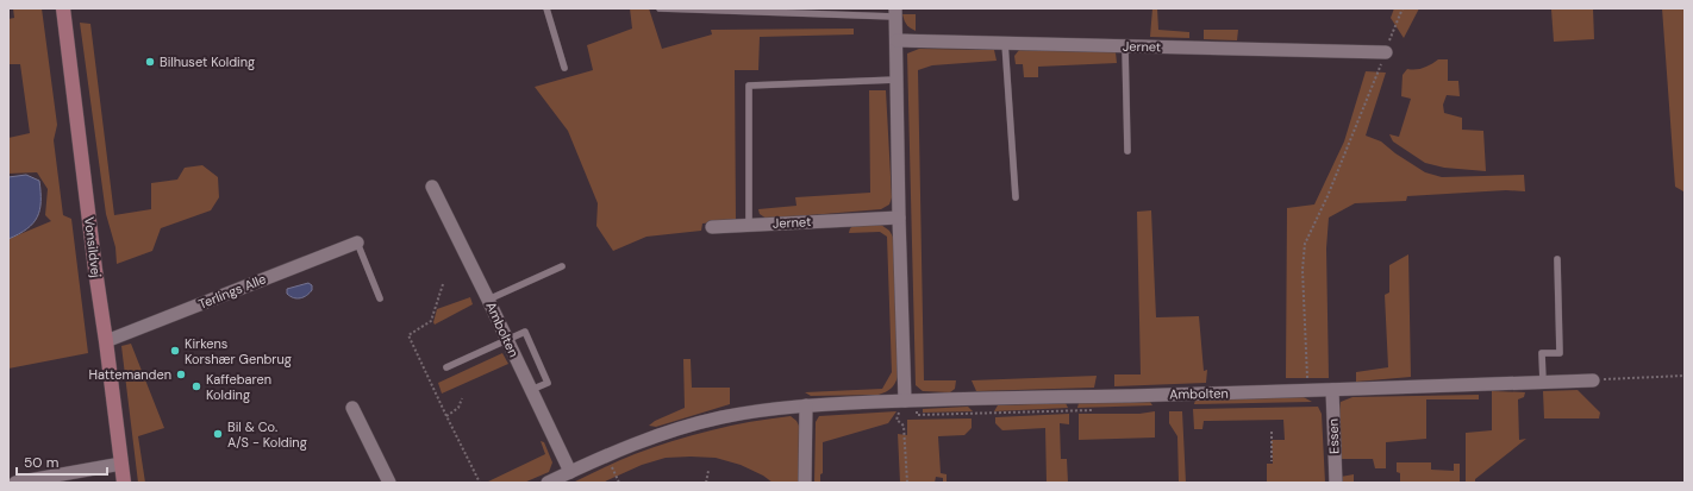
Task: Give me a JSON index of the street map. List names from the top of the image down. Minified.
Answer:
{"streets":{"main road":["Vonsildvej"],"street":["Jernet","Terlings Alle","Ambolten","Essen"]},"crossings":[["Vonsildvej","Terlings Alle"],["Ambolten","Essen"]],"places":["Bilhuset Kolding","Kirkens Korshær Genbrug","Hattemanden","Kaffebaren Kolding","Bil & Co. A/S - Kolding"],"scale_bar":"50 m"}
